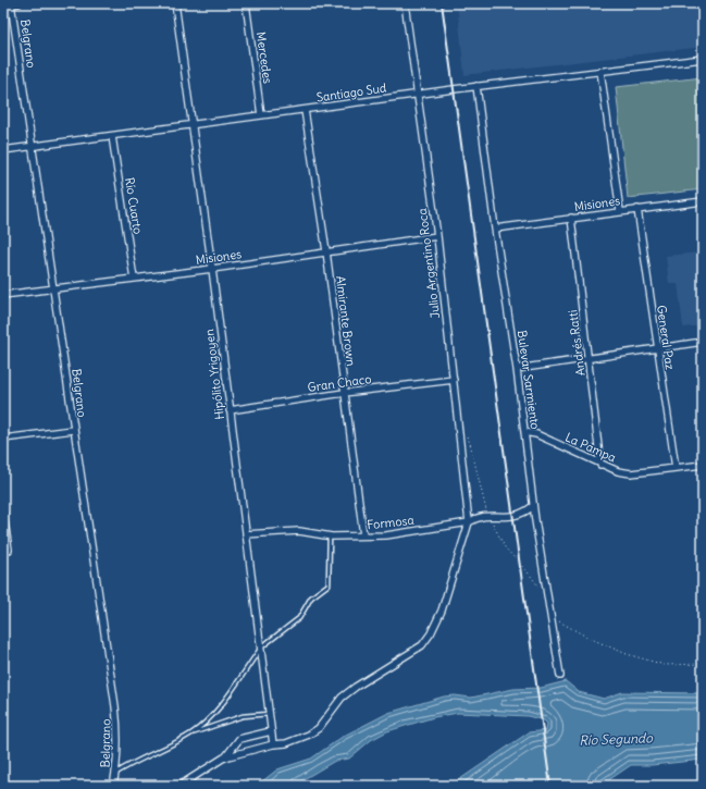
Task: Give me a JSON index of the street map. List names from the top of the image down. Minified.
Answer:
{"streets":{"street":["Belgrano","Mercedes","Santiago Sud","Misiones","Río Cuarto","Julio Argentino Roca","Almirante Brown","General Paz","Andrés Ratti","Hipólito Yrigoyen","Bulevar Sarmiento","Gran Chaco","La Pampa","Formosa"]},"crossings":[["Belgrano","Santiago Sud"],["Belgrano","Misiones"],["Mercedes","Santiago Sud"],["Santiago Sud","Río Cuarto"],["Santiago Sud","Julio Argentino Roca"],["Santiago Sud","Almirante Brown"],["Santiago Sud","Hipólito Yrigoyen"],["Santiago Sud","Bulevar Sarmiento"],["Misiones","Río Cuarto"],["Misiones","Julio Argentino Roca"],["Misiones","Almirante Brown"],["Misiones","General Paz"],["Misiones","Andrés Ratti"],["Misiones","Hipólito Yrigoyen"],["Misiones","Bulevar Sarmiento"],["Julio Argentino Roca","Gran Chaco"],["Julio Argentino Roca","Formosa"],["Almirante Brown","Gran Chaco"],["Almirante Brown","Formosa"],["General Paz","La Pampa"],["Andrés Ratti","La Pampa"],["Hipólito Yrigoyen","Gran Chaco"],["Hipólito Yrigoyen","Formosa"],["Bulevar Sarmiento","La Pampa"],["Bulevar Sarmiento","Formosa"]],"water":["Río Segundo"]}
